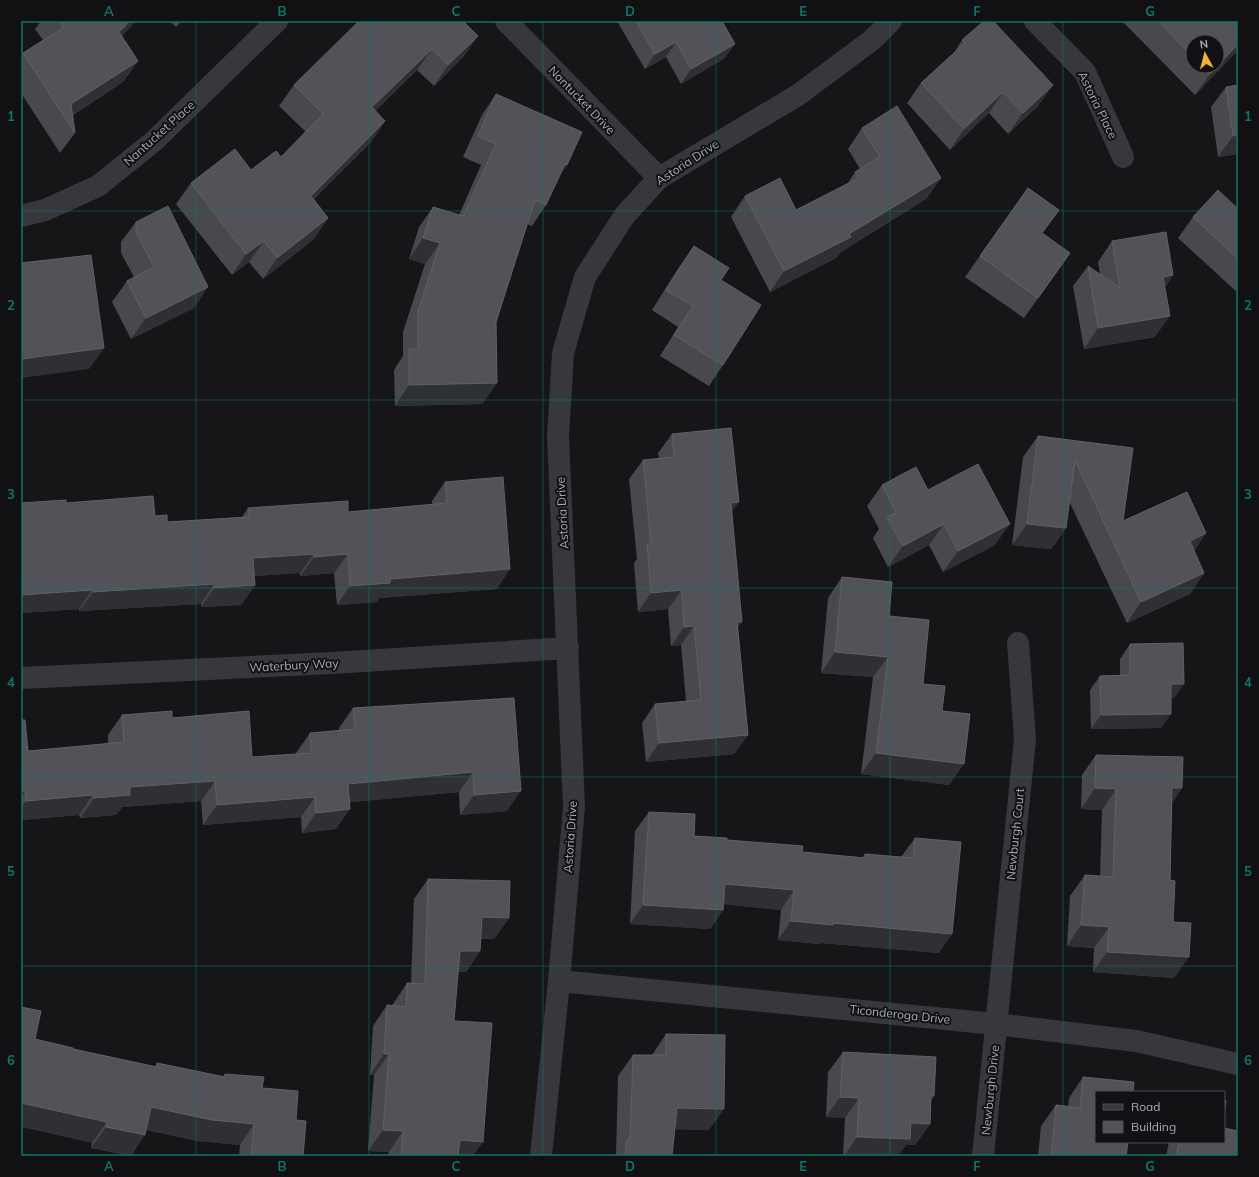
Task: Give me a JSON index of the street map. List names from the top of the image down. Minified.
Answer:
{"streets":{"street":["Nantucket Drive","Astoria Place","Nantucket Place","Astoria Drive","Waterbury Way","Newburgh Court","Ticonderoga Drive","Newburgh Drive"]},"crossings":[["Nantucket Drive","Astoria Drive"],["Astoria Drive","Waterbury Way"],["Astoria Drive","Ticonderoga Drive"],["Newburgh Court","Ticonderoga Drive"],["Newburgh Court","Newburgh Drive"],["Ticonderoga Drive","Newburgh Drive"]],"legend":["Road","Building"],"north":"top","grid":{"columns":["A","B","C","D","E","F","G"],"rows":["1","2","3","4","5","6"]}}
